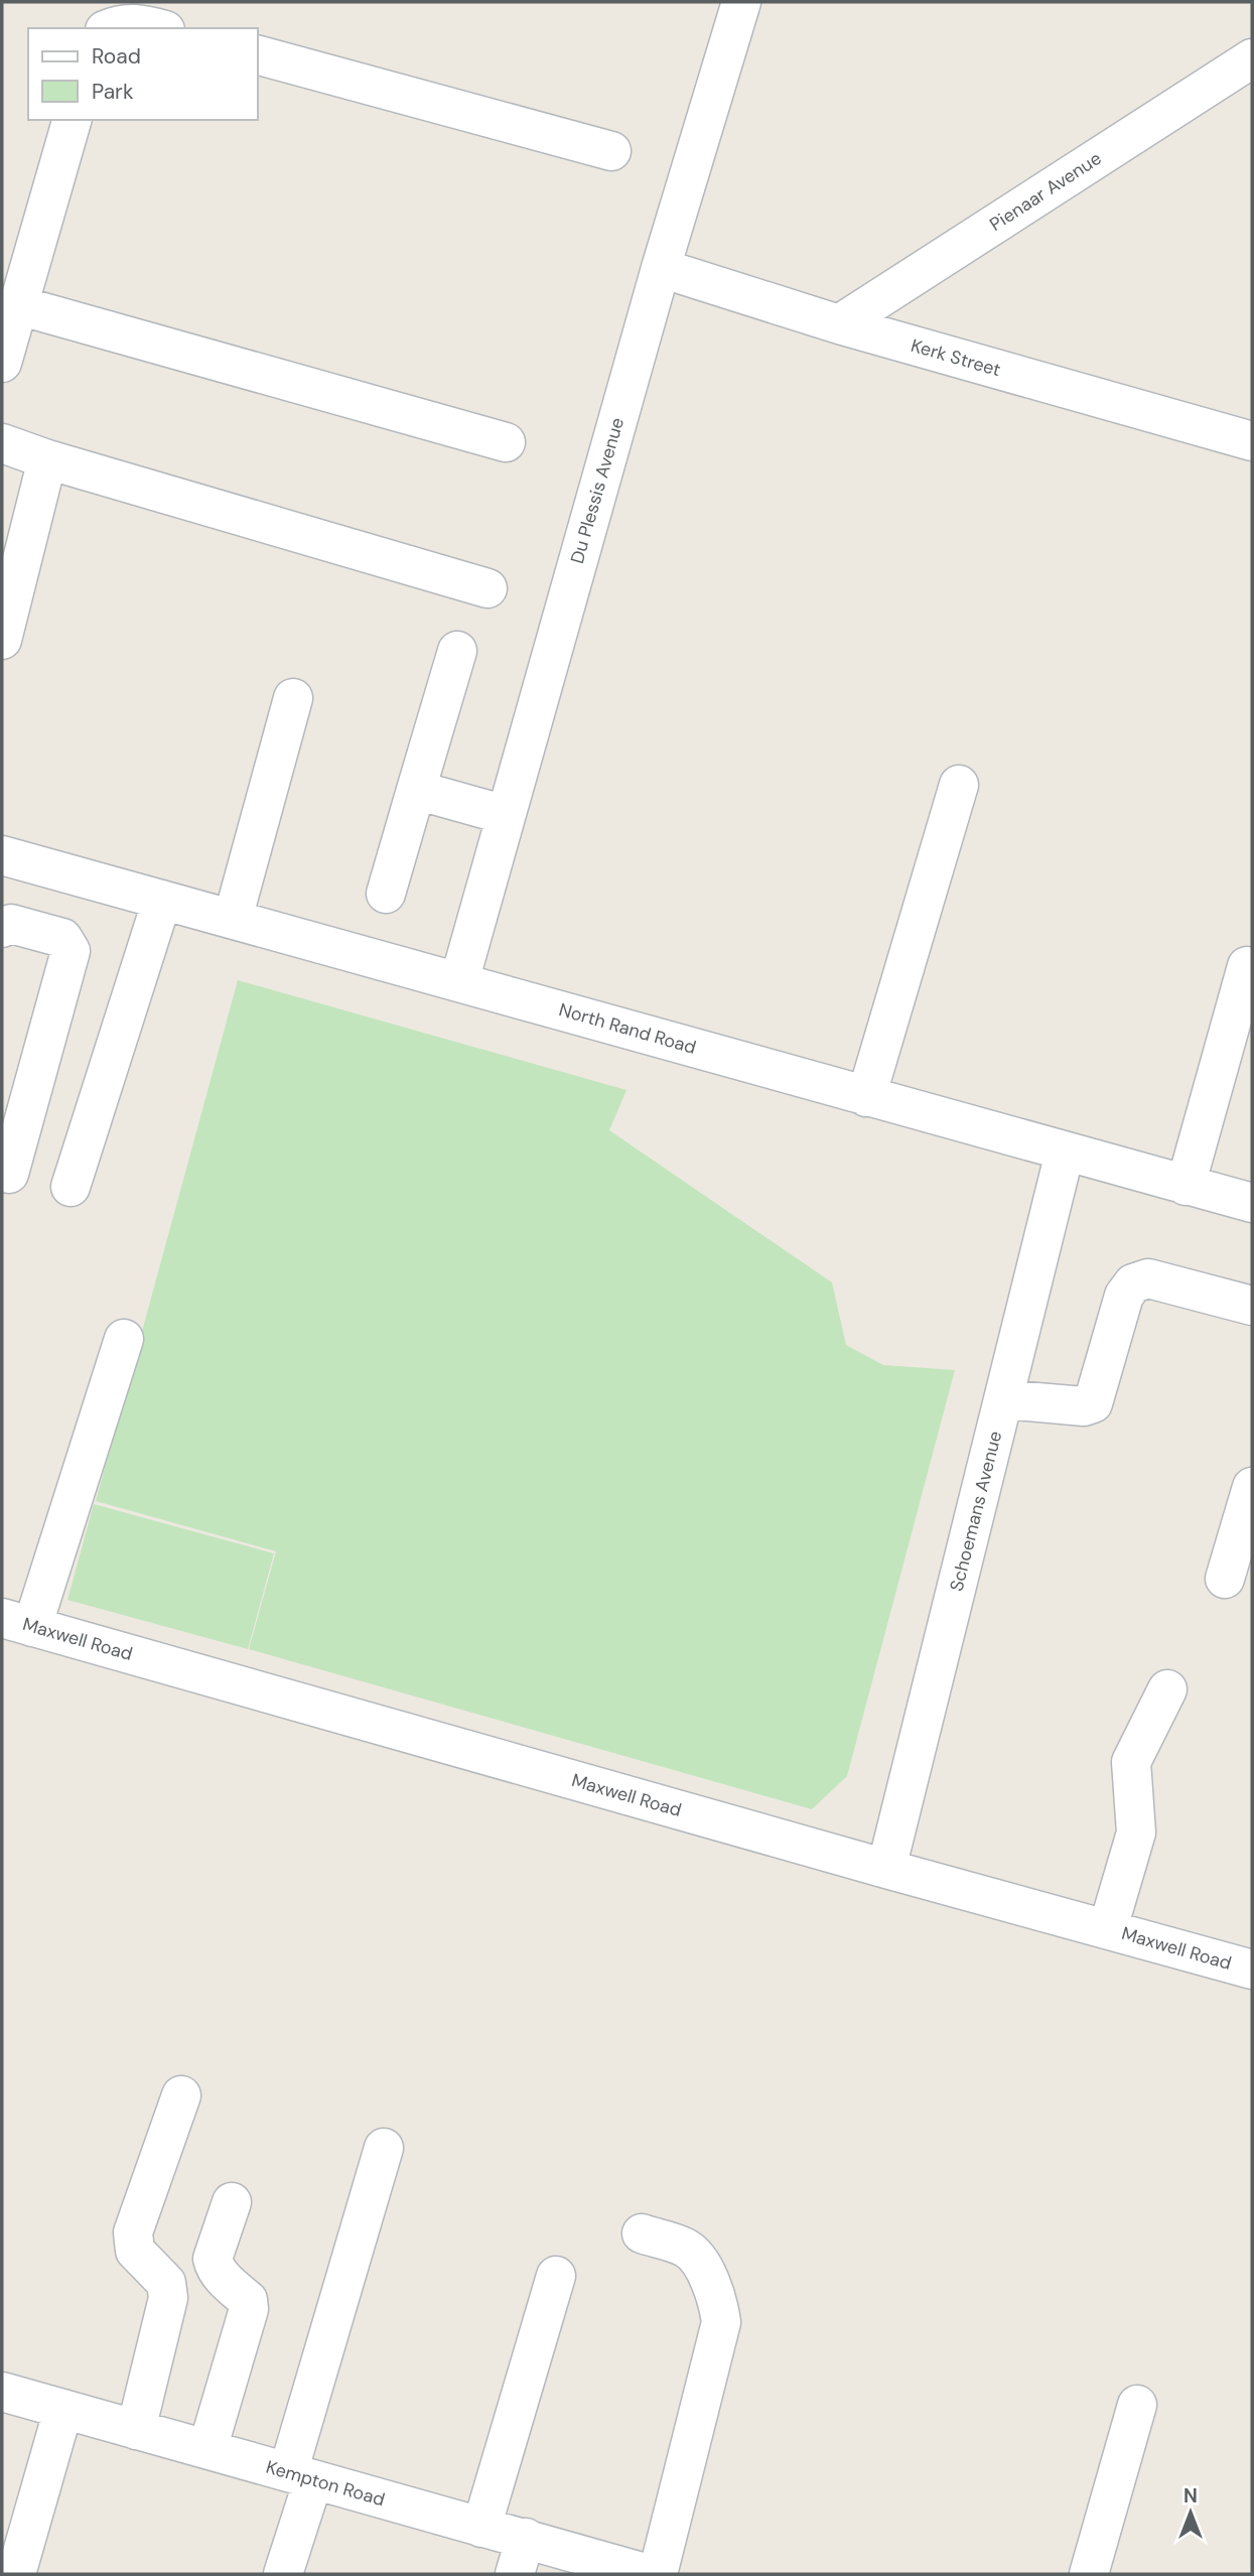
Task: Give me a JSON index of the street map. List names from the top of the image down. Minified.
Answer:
{"streets":{"street":["Pienaar Avenue","Kerk Street","Du Plessis Avenue","North Rand Road","Schoemans Avenue","Maxwell Road","Kempton Road"]},"crossings":[["Pienaar Avenue","Kerk Street"],["Kerk Street","Du Plessis Avenue"],["Du Plessis Avenue","North Rand Road"],["North Rand Road","Schoemans Avenue"],["Schoemans Avenue","Maxwell Road"]],"legend":["Road","Park"],"north":"top"}
